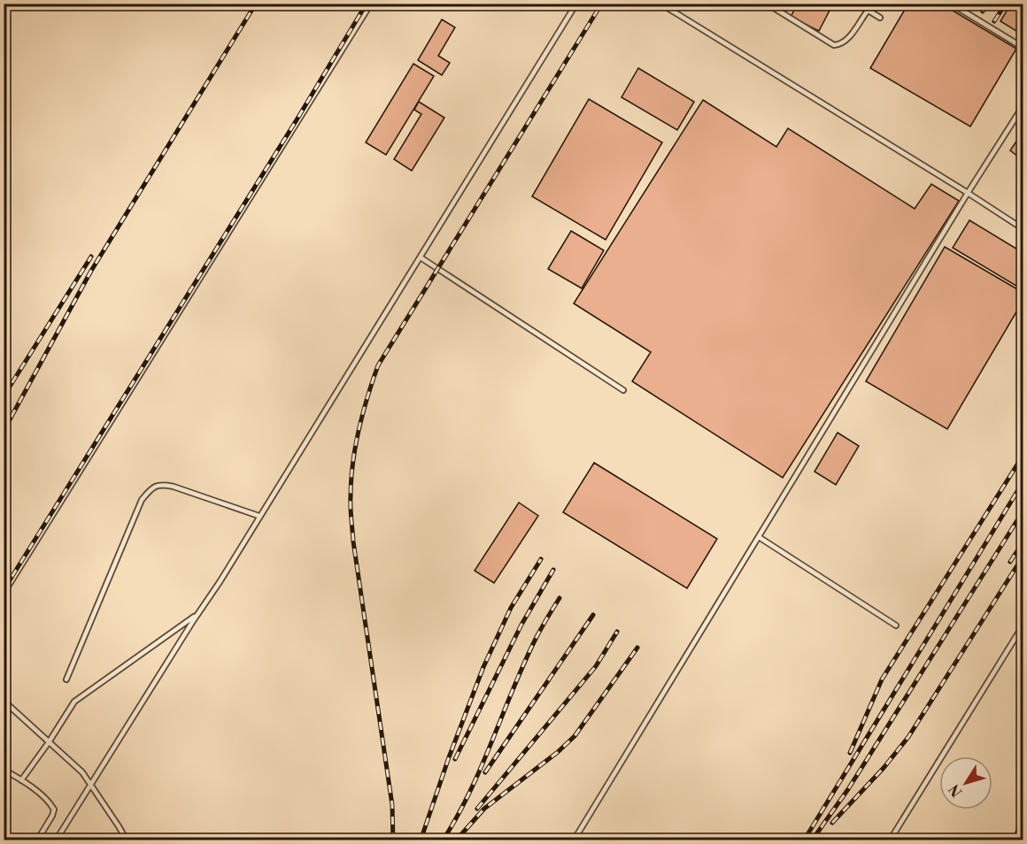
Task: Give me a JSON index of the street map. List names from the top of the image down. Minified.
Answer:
{"north":"bottom left"}
